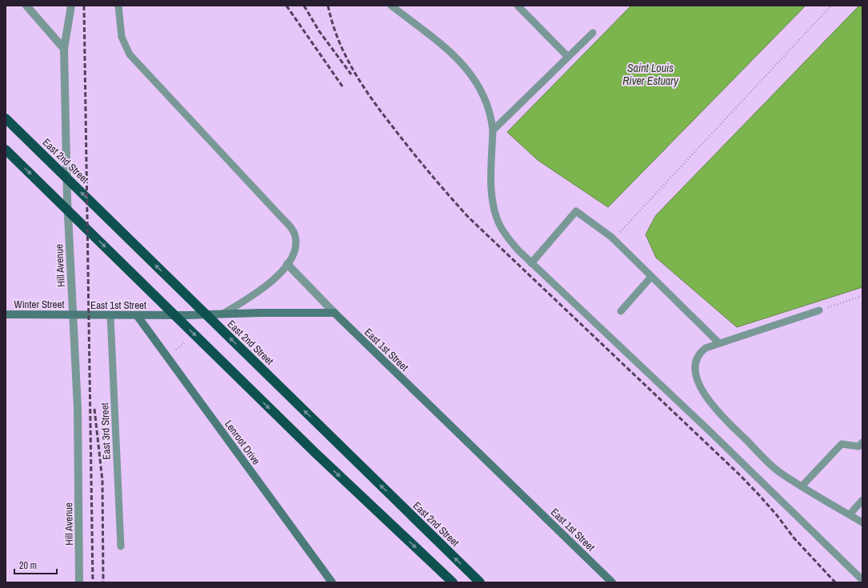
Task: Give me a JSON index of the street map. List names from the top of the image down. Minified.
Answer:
{"streets":{"highway":["East 2nd Street"],"street":["Hill Avenue","Winter Street","East 1st Street","Lenroot Drive"],"lane":["East 3rd Street"]},"crossings":[["Hill Avenue","Winter Street"],["Hill Avenue","East 1st Street"],["Winter Street","East 1st Street"],["East 1st Street","East 3rd Street"],["East 1st Street","Lenroot Drive"]],"water":["Saint Louis River Estuary"],"scale_bar":"20 m"}
